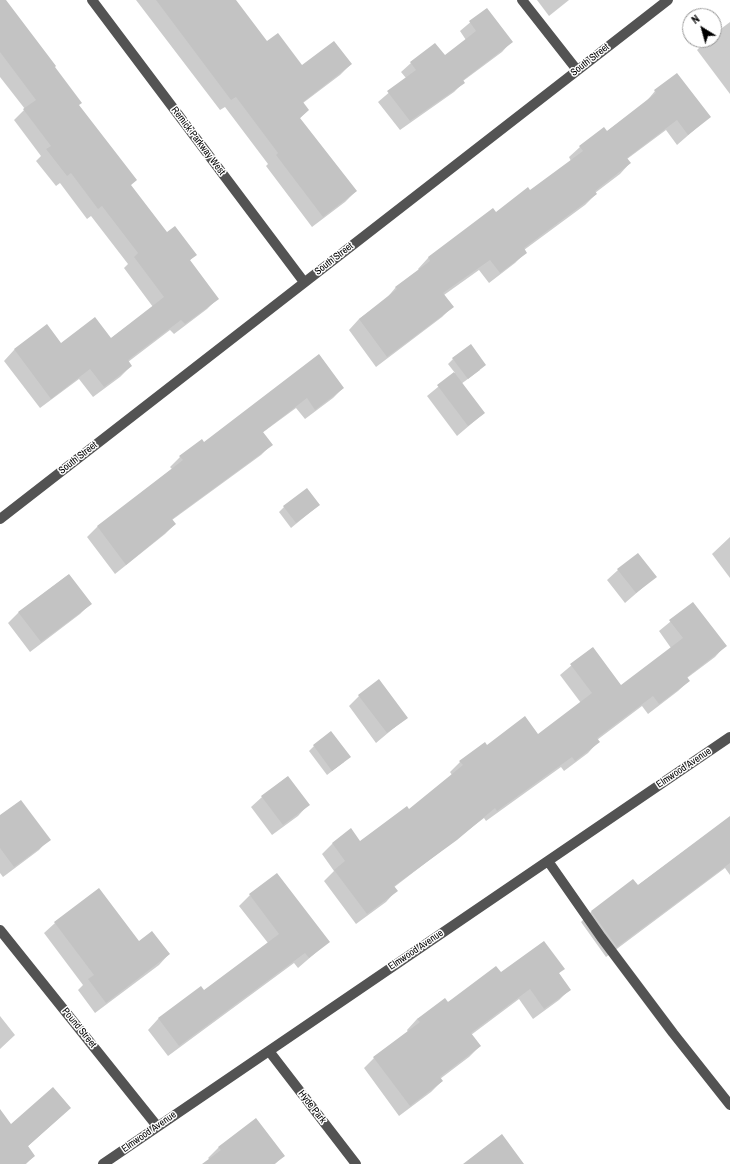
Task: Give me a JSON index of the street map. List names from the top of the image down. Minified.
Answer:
{"streets":{"street":["South Street","Remick Parkway West","Elmwood Avenue","Pound Street","Hyde Park"]},"crossings":[["South Street","Remick Parkway West"],["Elmwood Avenue","Pound Street"],["Elmwood Avenue","Hyde Park"]],"north":"top left"}
